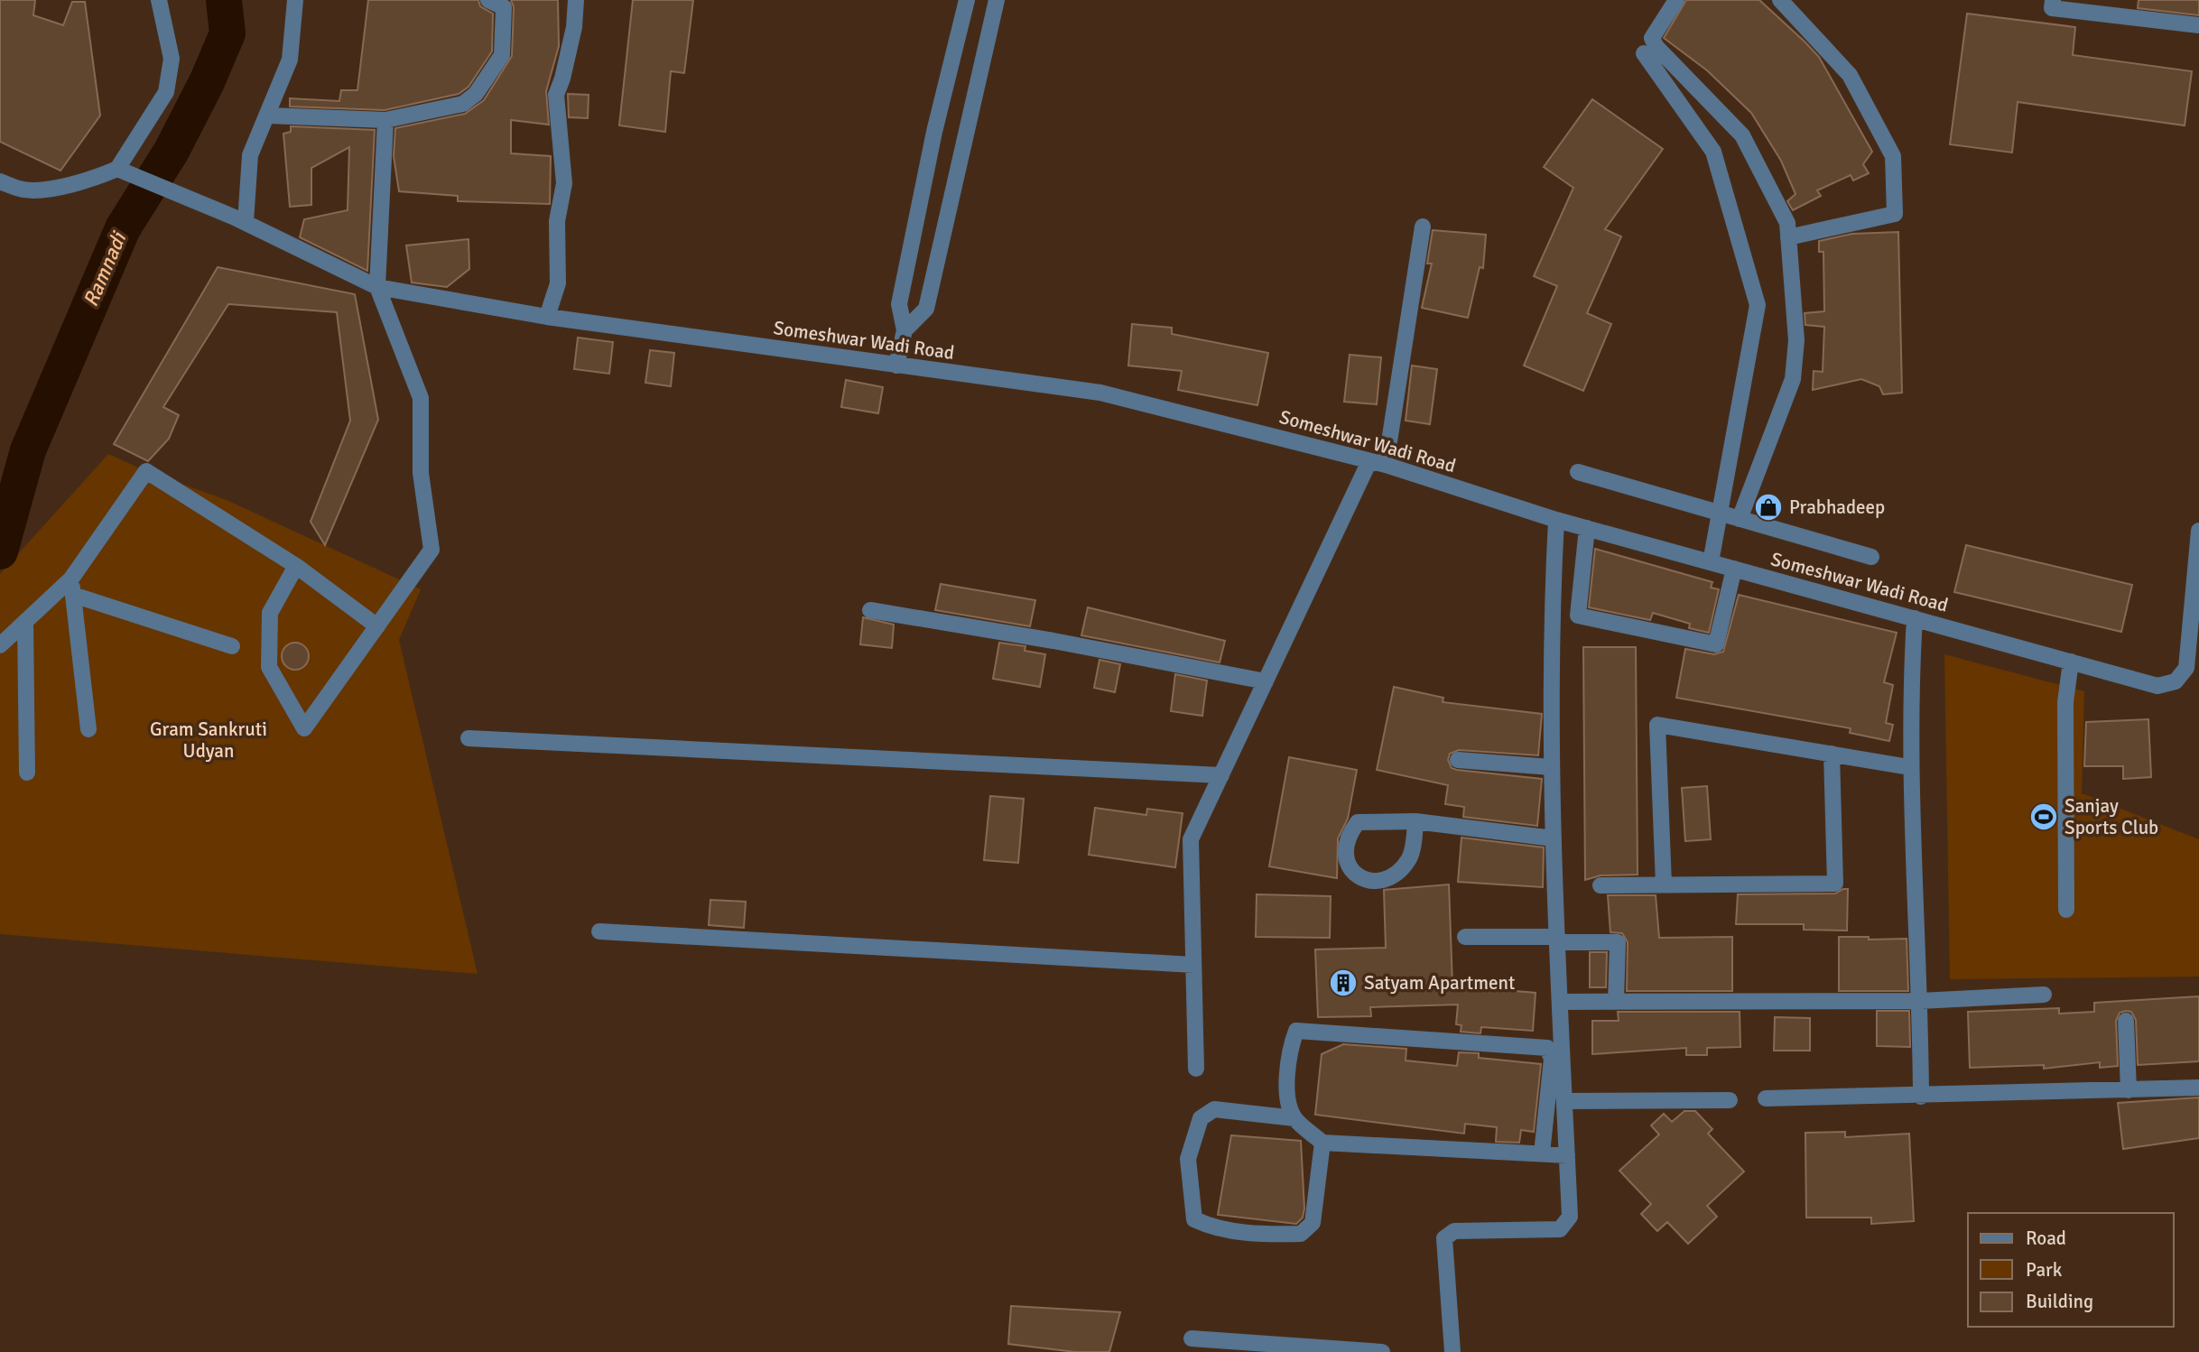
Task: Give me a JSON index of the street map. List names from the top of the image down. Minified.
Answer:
{"streets":{"street":["Someshwar Wadi Road"]},"water":["Ramnadi"],"parks":["Gram Sankruti Udyan"],"places":{"shop":["Prabhadeep"],"sports":["Sanjay Sports Club"],"building":["Satyam Apartment"]},"legend":["Road","Park","Building"]}
